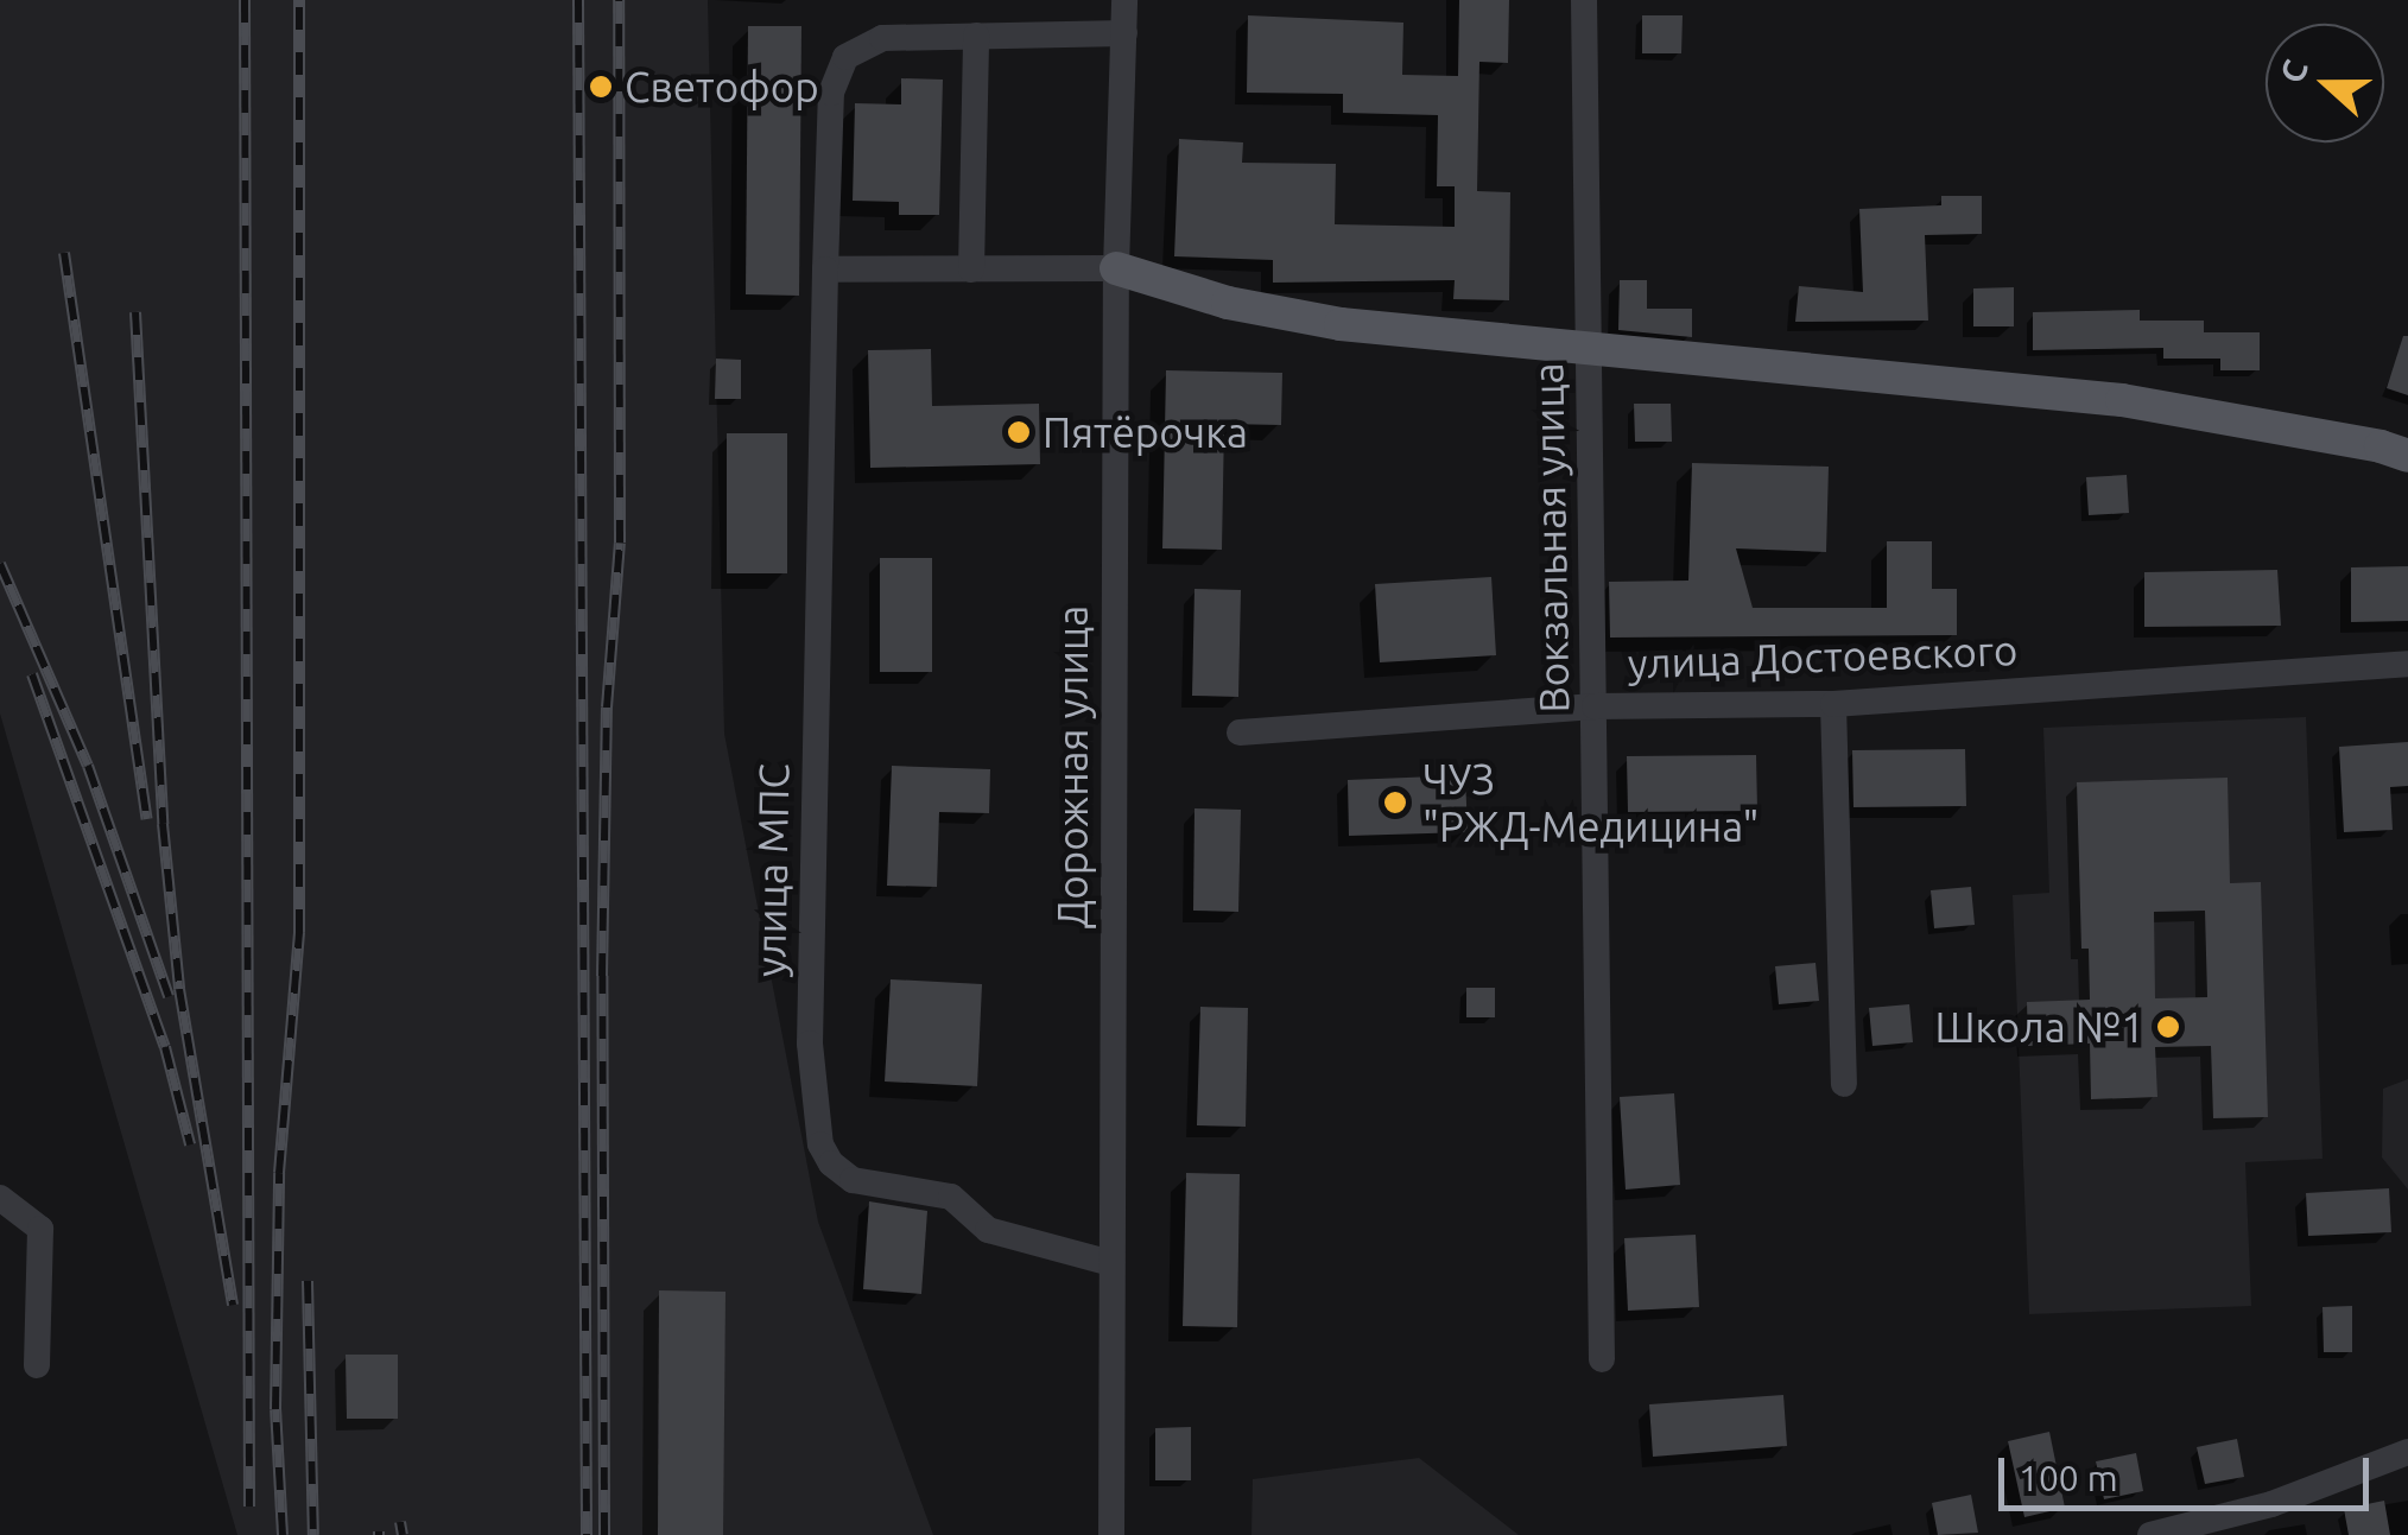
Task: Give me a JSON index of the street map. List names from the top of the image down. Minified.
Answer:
{"streets":{"street":["Вокзальная улица","улица Достоевского","Дорожная улица","улица МПС"]},"crossings":[["Вокзальная улица","улица Достоевского"],["Дорожная улица","улица МПС"]],"places":["Светофор","Пятёрочка","ЧУЗ \"РЖД-Медицина\"","Школа №1"],"scale_bar":"100 m","north":"left"}
